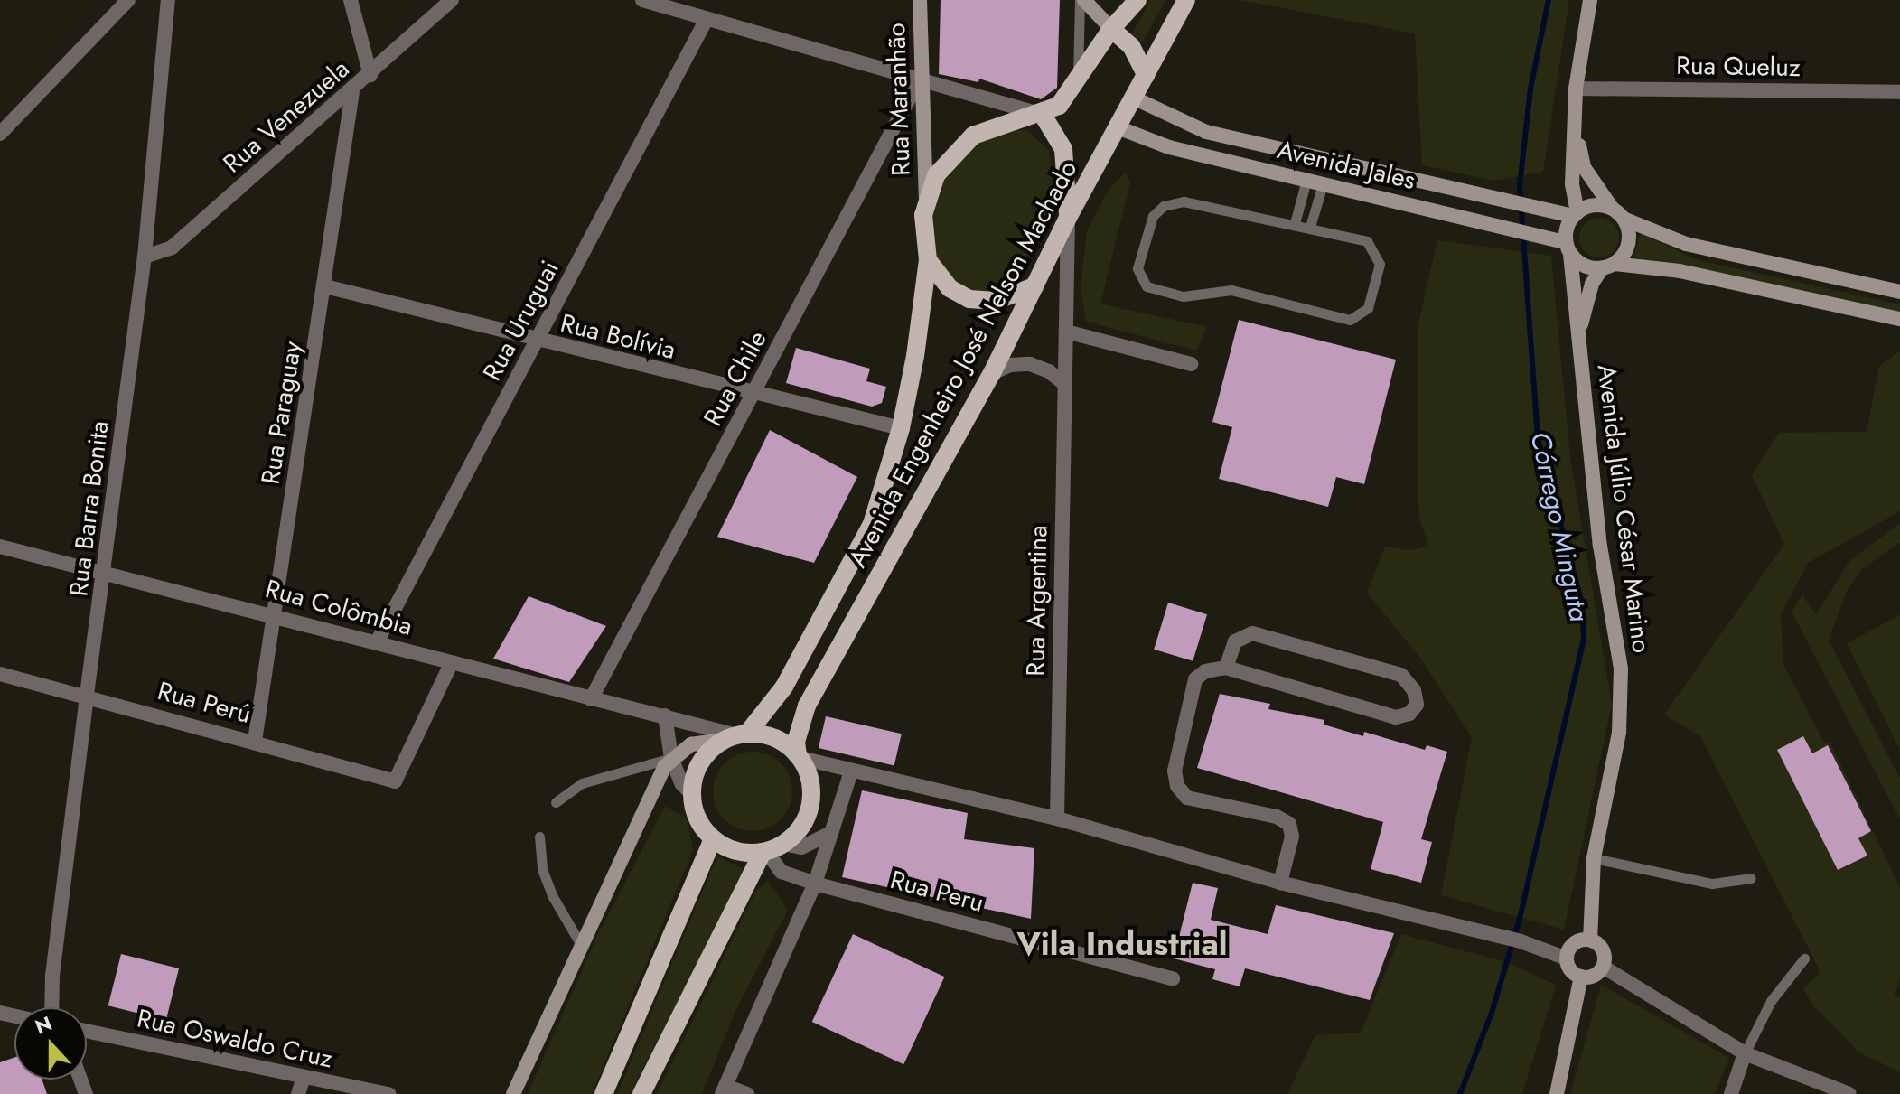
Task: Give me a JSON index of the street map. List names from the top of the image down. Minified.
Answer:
{"streets":{"main road":["Avenida Engenheiro José Nelson Machado"],"street":["Rua Queluz","Rua Maranhão","Rua Venezuela","Avenida Jales","Rua Uruguai","Rua Bolívia","Rua Chile","Rua Paraguay","Rua Barra Bonita","Avenida Júlio César Marino","Rua Argentina","Rua Colômbia","Rua Perú","Rua Peru","Rua Oswaldo Cruz"]},"crossings":[["Rua Maranhão","Avenida Engenheiro José Nelson Machado"],["Rua Maranhão","Rua Chile"],["Rua Maranhão","Rua Argentina"],["Rua Venezuela","Rua Paraguay"],["Rua Venezuela","Rua Barra Bonita"],["Avenida Jales","Avenida Engenheiro José Nelson Machado"],["Avenida Jales","Avenida Júlio César Marino"],["Rua Uruguai","Rua Bolívia"],["Rua Uruguai","Rua Colômbia"],["Rua Bolívia","Avenida Engenheiro José Nelson Machado"],["Rua Bolívia","Rua Chile"],["Rua Bolívia","Rua Paraguay"],["Avenida Engenheiro José Nelson Machado","Rua Argentina"],["Avenida Engenheiro José Nelson Machado","Rua Colômbia"],["Avenida Engenheiro José Nelson Machado","Rua Peru"],["Rua Chile","Rua Colômbia"],["Rua Paraguay","Rua Colômbia"],["Rua Paraguay","Rua Perú"],["Rua Barra Bonita","Rua Colômbia"],["Rua Barra Bonita","Rua Perú"],["Rua Colômbia","Rua Perú"],["Rua Colômbia","Rua Peru"]],"districts":["Vila Industrial"],"water":["Córrego Minguta"],"north":"top"}
